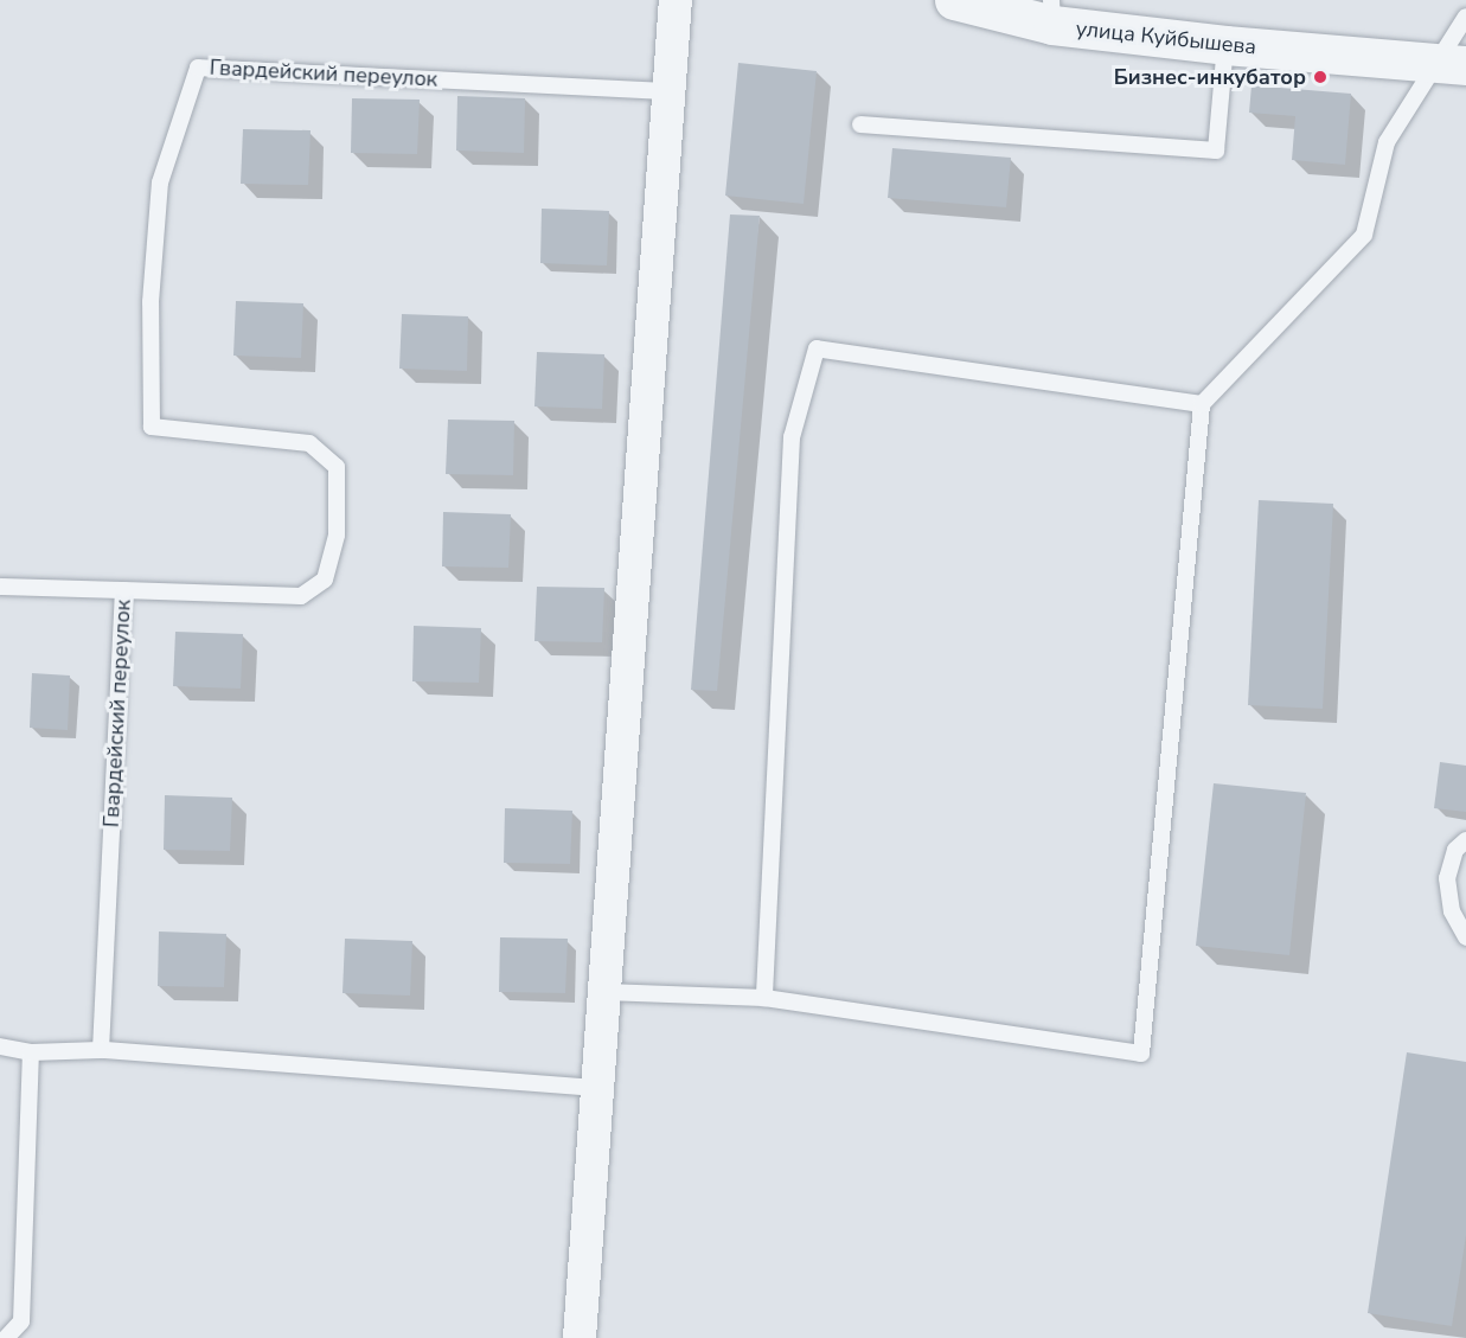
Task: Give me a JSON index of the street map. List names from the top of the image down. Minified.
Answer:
{"streets":{"street":["улица Куйбышева"],"lane":["Гвардейский переулок"]},"places":["Бизнес-инкубатор"]}
